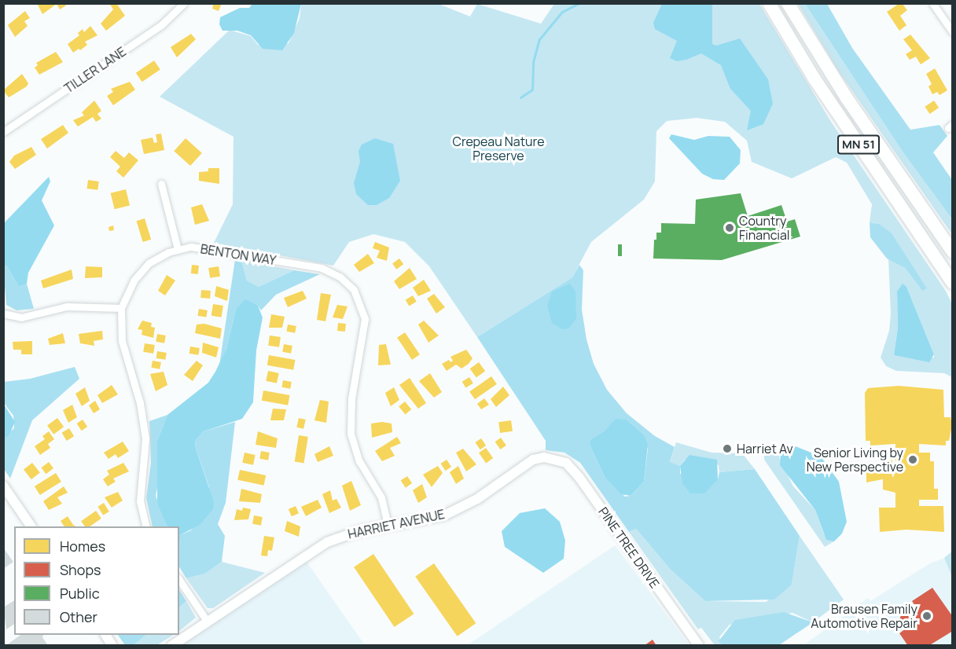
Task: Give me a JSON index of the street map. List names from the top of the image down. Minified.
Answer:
{"streets":{"highway":["MN 51"],"street":["TILLER LANE","BENTON WAY","HARRIET AVENUE","PINE TREE DRIVE"]},"crossings":[["BENTON WAY","HARRIET AVENUE"],["HARRIET AVENUE","PINE TREE DRIVE"]],"parks":["Crepeau Nature Preserve"],"places":["Country Financial","Harriet Av","Senior Living by New Perspective","Brausen Family Automotive Repair"],"legend":["Homes","Shops","Public","Other"]}
